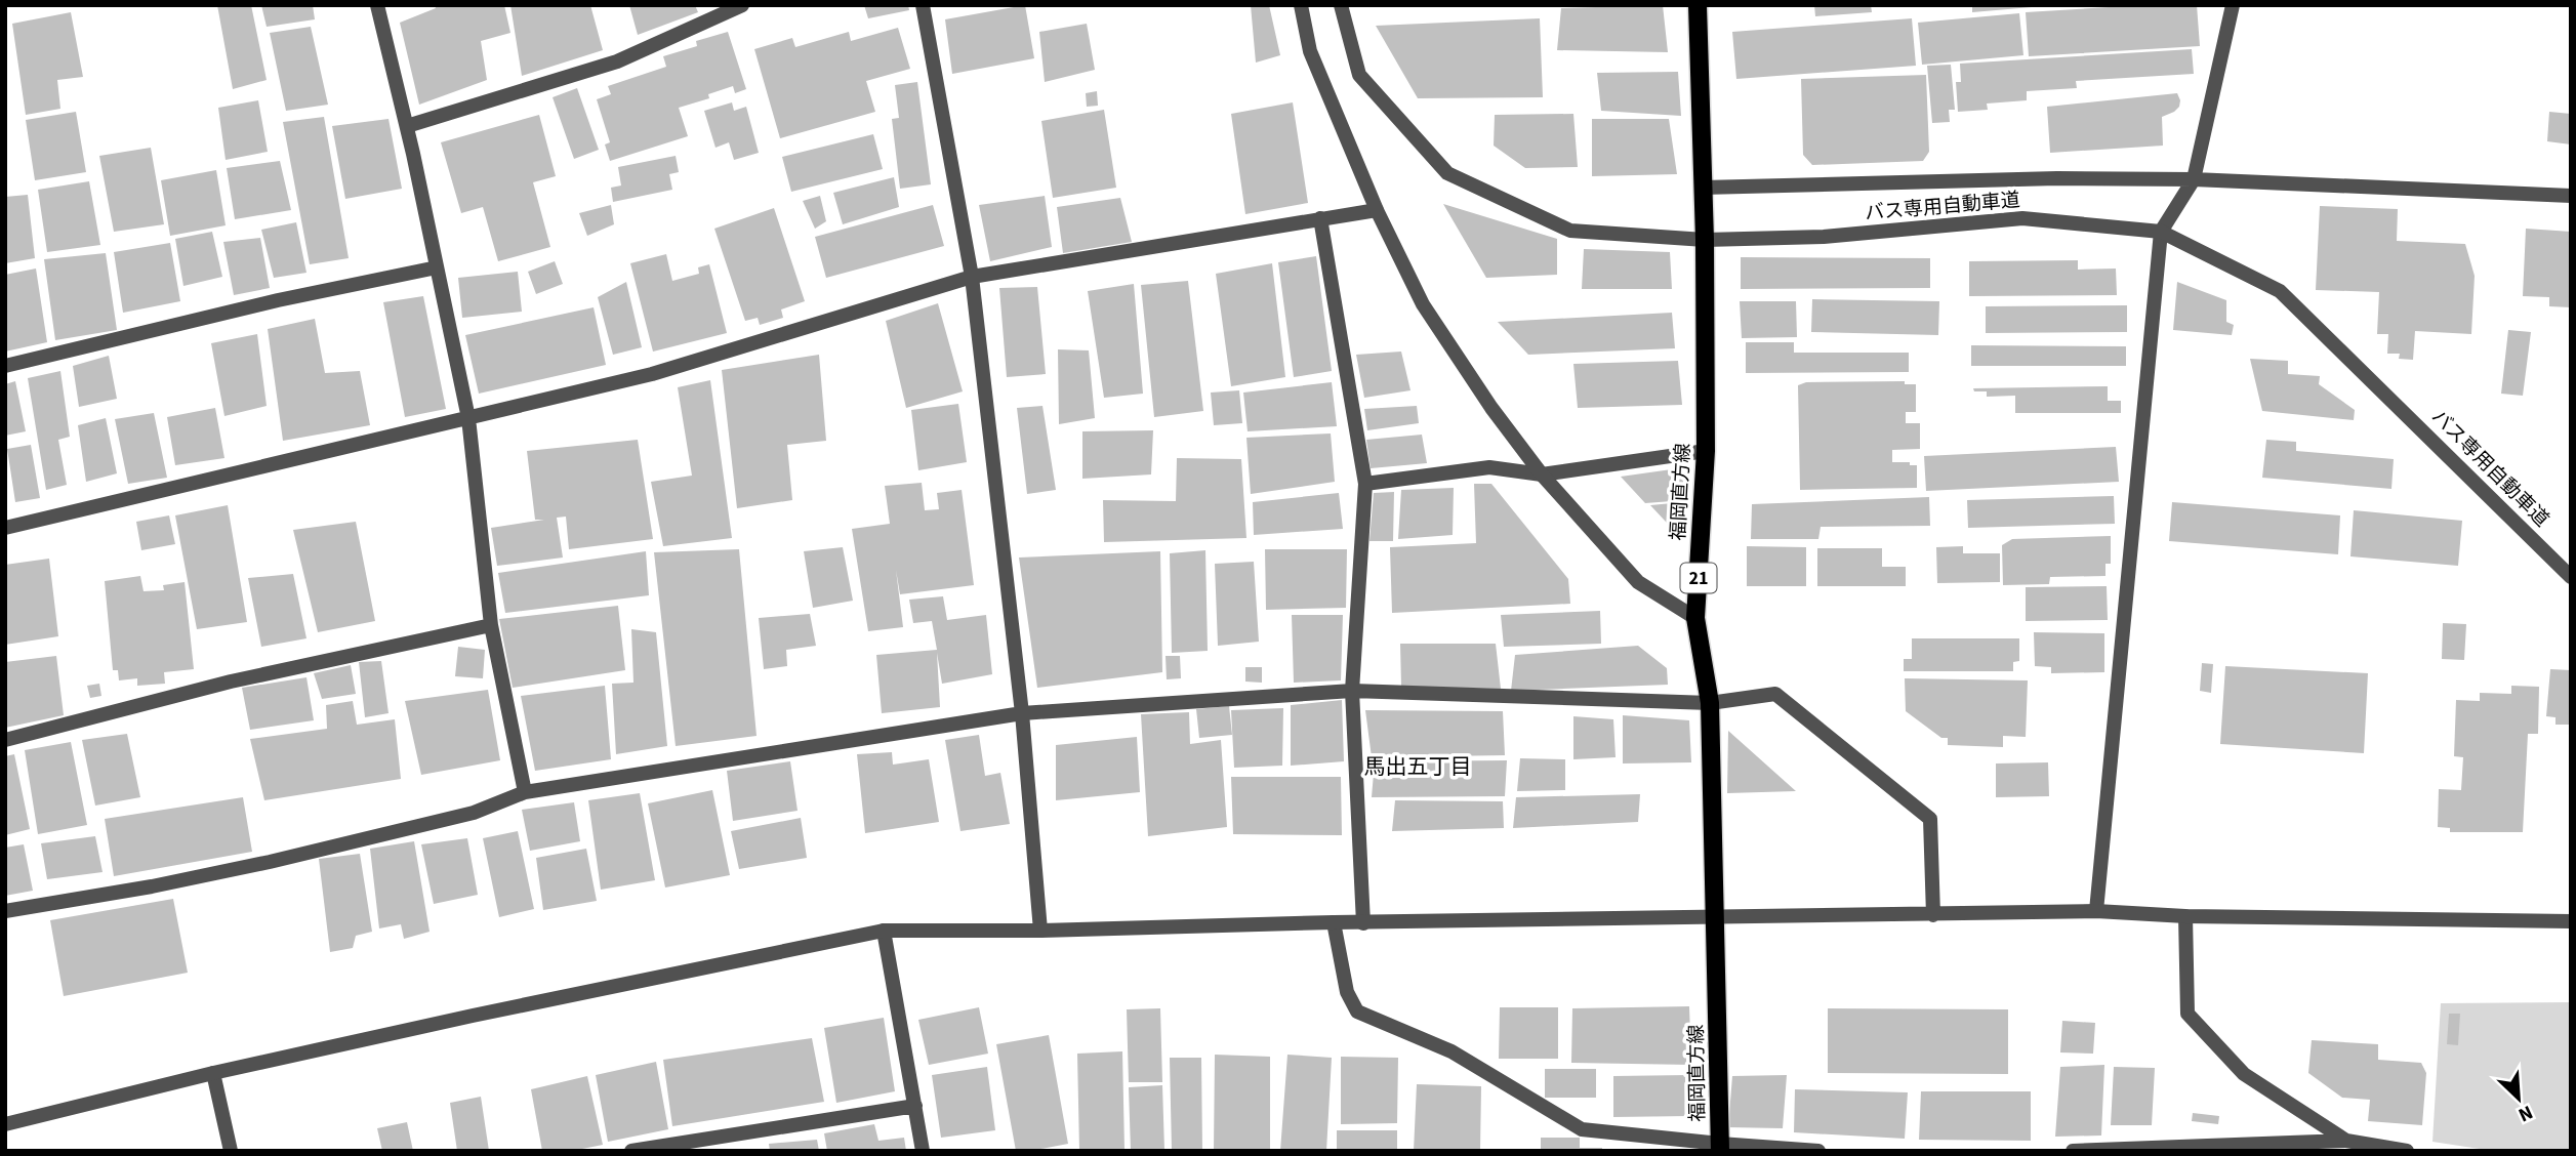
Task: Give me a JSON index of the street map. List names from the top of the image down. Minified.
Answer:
{"streets":{"main road":["福岡直方線","21"],"street":["バス専用自動車道"]},"crossings":[["バス専用自動車道","福岡直方線"]],"districts":["馬出五丁目"],"north":"bottom right"}
